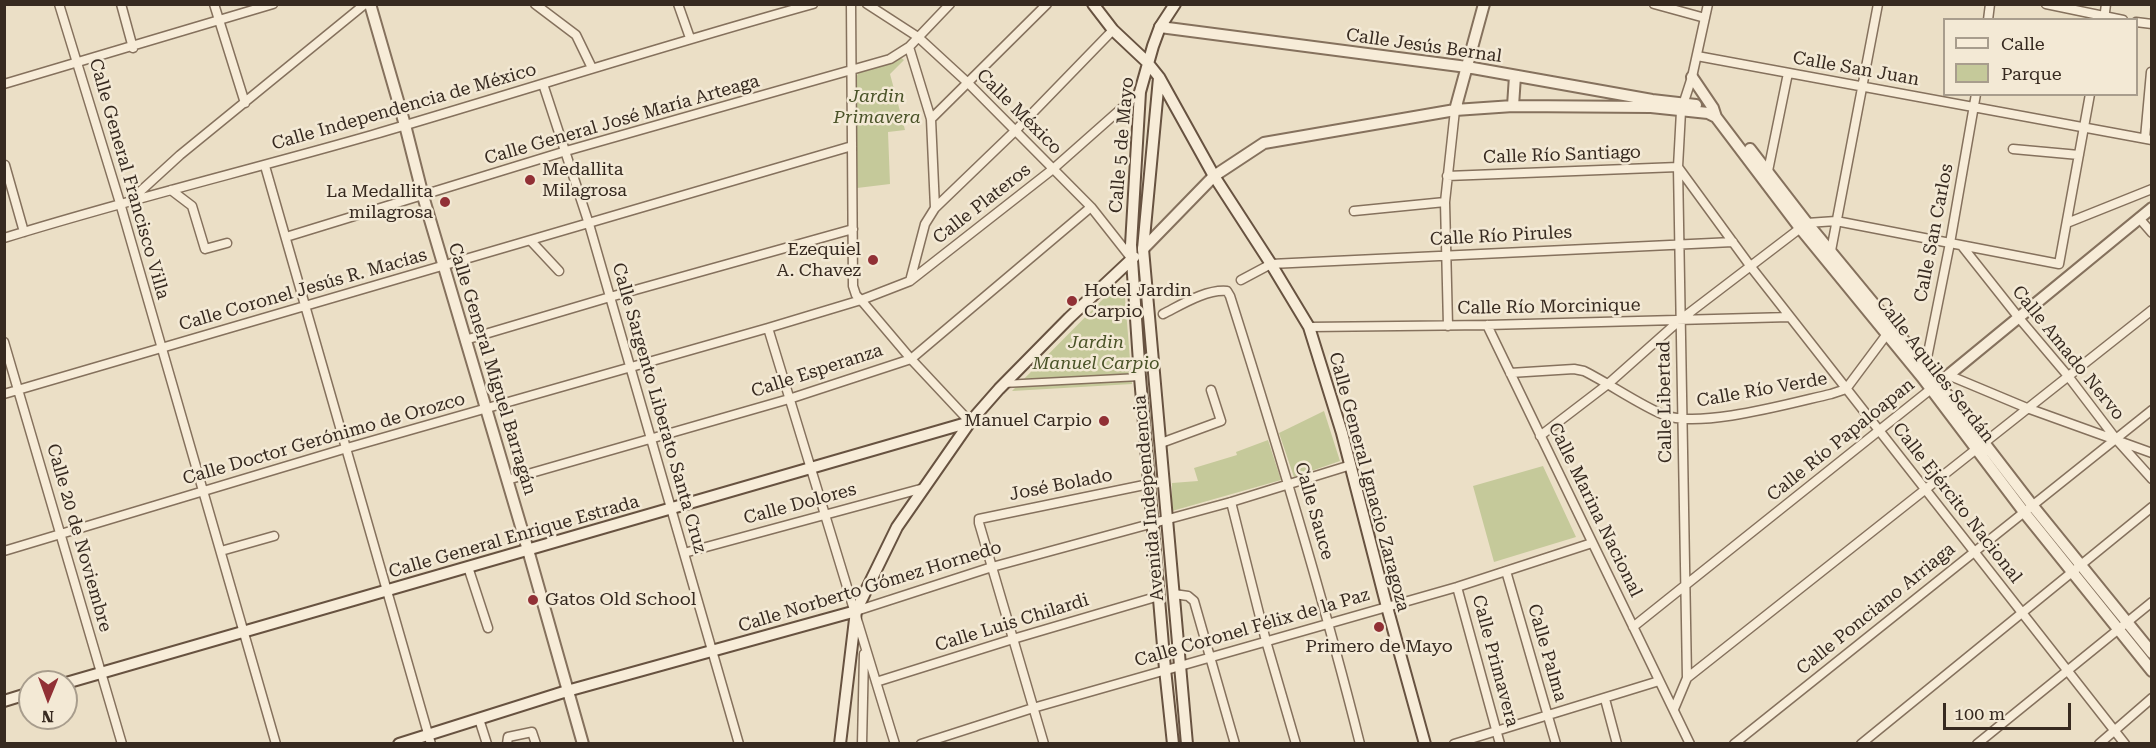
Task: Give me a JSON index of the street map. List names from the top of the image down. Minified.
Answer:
{"streets":{"main road":["Calle Jesús Bernal","Calle 5 de Mayo","Calle General Miguel Barragán","Calle Aquiles Serdán","Calle Río Papaloapan","Calle General Ignacio Zaragoza","Avenida Independencia","Calle General Enrique Estrada","Calle Norberto Gómez Hornedo"],"street":["Calle San Juan","Calle Independencia de México","Calle México","Calle General José María Arteaga","Calle Río Santiago","Calle General Francisco Villa","Calle Plateros","Calle San Carlos","Calle Río Pirules","Calle Coronel Jesús R. Macías","Calle Río Morcinique","Calle Amado Nervo","Calle Esperanza","Calle Río Verde","Calle Libertad","Calle Sargento Liberato Santa Cruz","Calle Doctor Gerónimo de Orozco","José Bolado","Calle Ejército Nacional","Calle Dolores","Calle Marina Nacional","Calle Sauce","Calle 20 de Noviembre","Calle Ponciano Arriaga","Calle Luis Chilardi","Calle Coronel Félix de la Paz","Calle Palma","Calle Primavera"]},"crossings":[["Calle Jesús Bernal","Calle 5 de Mayo"],["Calle Jesús Bernal","Calle Libertad"],["Calle San Juan","Calle San Carlos"],["Calle San Juan","Calle Libertad"],["Calle Independencia de México","Calle General Francisco Villa"],["Calle Independencia de México","Calle General Miguel Barragán"],["Calle Independencia de México","Calle Sargento Liberato Santa Cruz"],["Calle México","Calle General José María Arteaga"],["Calle México","Calle 5 de Mayo"],["Calle México","Calle Plateros"],["Calle México","Calle Esperanza"],["Calle México","Avenida Independencia"],["Calle General José María Arteaga","Calle General Miguel Barragán"],["Calle General José María Arteaga","Calle Sargento Liberato Santa Cruz"],["Calle 5 de Mayo","Calle Plateros"],["Calle 5 de Mayo","Calle General Ignacio Zaragoza"],["Calle 5 de Mayo","Avenida Independencia"],["Calle Río Santiago","Calle Libertad"],["Calle Río Santiago","Calle Ejército Nacional"],["Calle General Francisco Villa","Calle Coronel Jesús R. Macías"],["Calle General Francisco Villa","Calle Doctor Gerónimo de Orozco"],["Calle General Francisco Villa","Calle General Enrique Estrada"],["Calle Plateros","Calle Doctor Gerónimo de Orozco"],["Calle San Carlos","Calle Aquiles Serdán"],["Calle Río Pirules","Calle Libertad"],["Calle Río Pirules","Calle General Ignacio Zaragoza"],["Calle Río Pirules","Calle Ejército Nacional"],["Calle Coronel Jesús R. Macías","Calle General Miguel Barragán"],["Calle Coronel Jesús R. Macías","Calle Sargento Liberato Santa Cruz"],["Calle Coronel Jesús R. Macías","Calle 20 de Noviembre"],["Calle Río Morcinique","Calle Libertad"],["Calle Río Morcinique","Calle General Ignacio Zaragoza"],["Calle Río Morcinique","Calle Ejército Nacional"],["Calle Río Morcinique","Calle Marina Nacional"],["Calle Amado Nervo","Calle Río Papaloapan"],["Calle Amado Nervo","Calle Ponciano Arriaga"],["Calle General Miguel Barragán","Calle Esperanza"],["Calle General Miguel Barragán","Calle Doctor Gerónimo de Orozco"],["Calle General Miguel Barragán","Calle General Enrique Estrada"],["Calle General Miguel Barragán","Calle Norberto Gómez Hornedo"],["Calle Aquiles Serdán","Calle Río Verde"],["Calle Aquiles Serdán","Calle Libertad"],["Calle Aquiles Serdán","Calle Río Papaloapan"],["Calle Aquiles Serdán","Calle Ponciano Arriaga"],["Calle Esperanza","Calle Sargento Liberato Santa Cruz"],["Calle Río Verde","Calle Libertad"],["Calle Río Verde","Calle Ejército Nacional"],["Calle Río Verde","Calle Marina Nacional"],["Calle Libertad","Calle Río Papaloapan"],["Calle Libertad","Calle Ejército Nacional"],["Calle Libertad","Calle Marina Nacional"],["Calle Sargento Liberato Santa Cruz","Calle Doctor Gerónimo de Orozco"],["Calle Sargento Liberato Santa Cruz","Calle Dolores"],["Calle Sargento Liberato Santa Cruz","Calle General Enrique Estrada"],["Calle Sargento Liberato Santa Cruz","Calle Norberto Gómez Hornedo"],["Calle Doctor Gerónimo de Orozco","Calle 20 de Noviembre"],["Calle Río Papaloapan","Calle Ejército Nacional"],["Calle Río Papaloapan","Calle Marina Nacional"],["Calle General Ignacio Zaragoza","Calle Norberto Gómez Hornedo"],["Calle General Ignacio Zaragoza","Calle Coronel Félix de la Paz"],["José Bolado","Avenida Independencia"],["José Bolado","Calle Norberto Gómez Hornedo"],["Avenida Independencia","Calle Norberto Gómez Hornedo"],["Avenida Independencia","Calle Luis Chilardi"],["Avenida Independencia","Calle Coronel Félix de la Paz"],["Calle Ejército Nacional","Calle Ponciano Arriaga"],["Calle Marina Nacional","Calle Coronel Félix de la Paz"],["Calle Sauce","Calle Norberto Gómez Hornedo"],["Calle Sauce","Calle Coronel Félix de la Paz"],["Calle General Enrique Estrada","Calle 20 de Noviembre"],["Calle Coronel Félix de la Paz","Calle Palma"],["Calle Coronel Félix de la Paz","Calle Primavera"]],"parks":["Jardin Primavera","Jardin Manuel Carpio"],"places":["Medallita Milagrosa","La Medallita milagrosa","Ezequiel A. Chavez","Hotel Jardin Carpio","Manuel Carpio","Gatos Old School","Primero de Mayo"],"legend":["Calle","Parque"],"scale_bar":"100 m","north":"bottom"}
